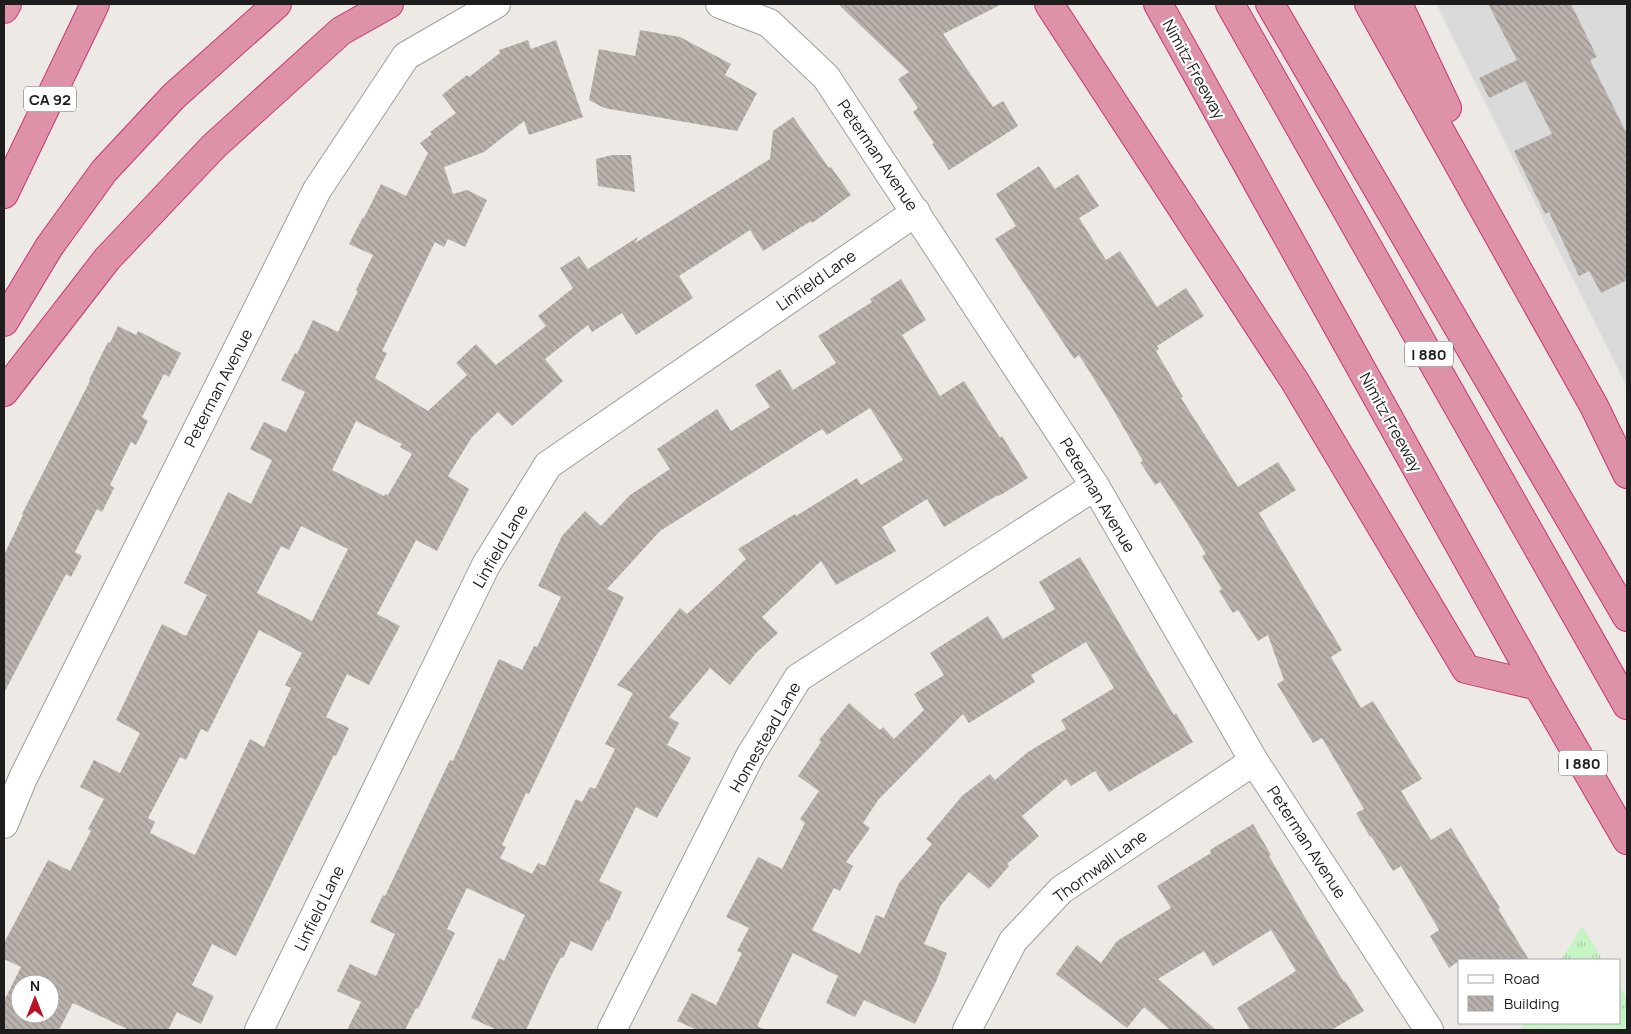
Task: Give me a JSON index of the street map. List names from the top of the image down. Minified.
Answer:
{"streets":{"highway":["Nimitz Freeway","CA 92","I 880"],"street":["Peterman Avenue","Linfield Lane","Homestead Lane","Thornwall Lane"]},"crossings":[["Peterman Avenue","Linfield Lane"],["Peterman Avenue","Homestead Lane"],["Peterman Avenue","Thornwall Lane"]],"legend":["Road","Building"],"north":"top"}
